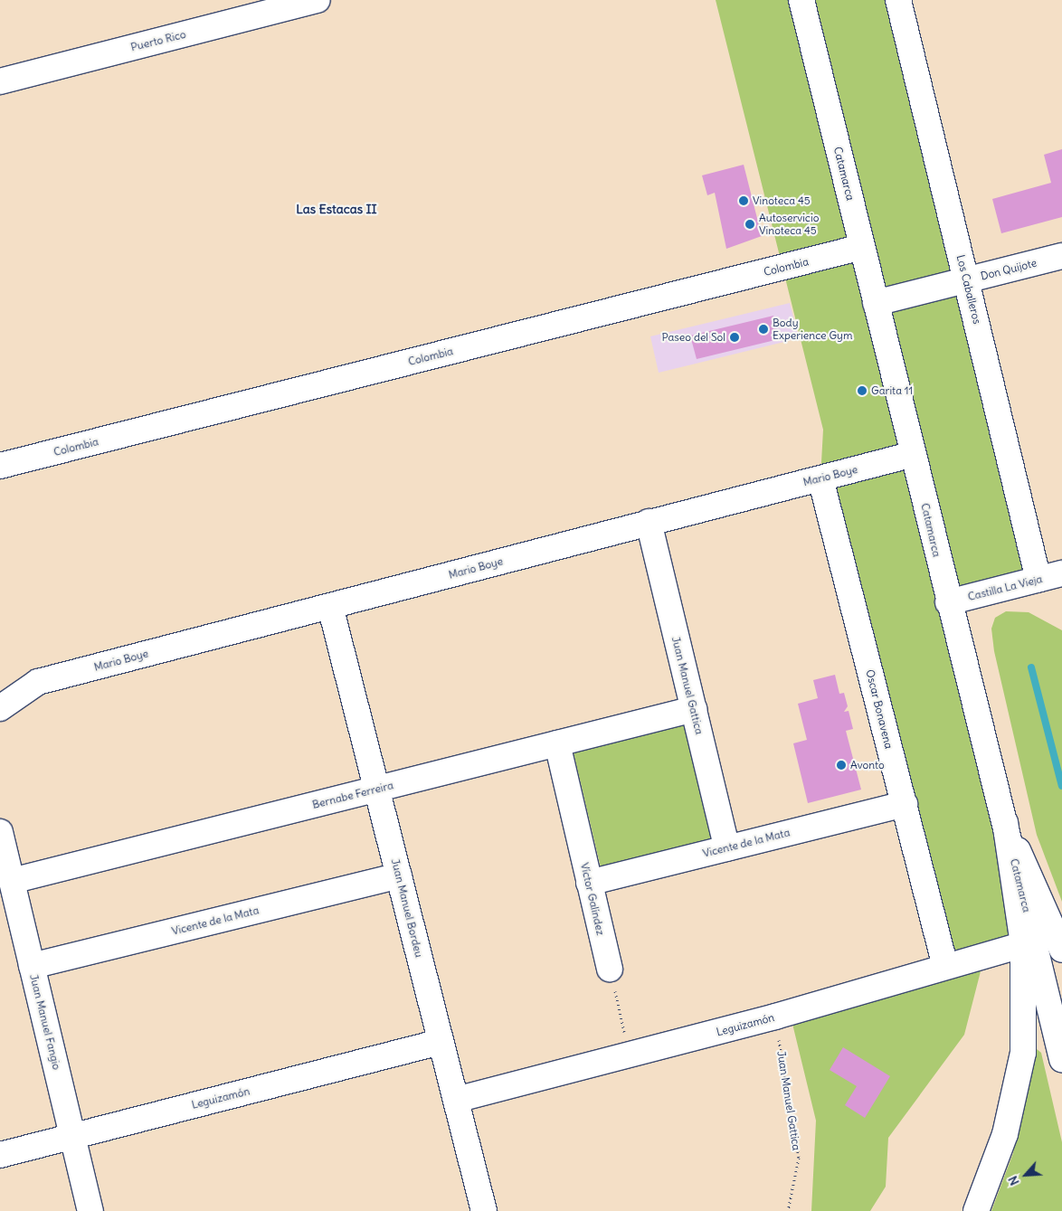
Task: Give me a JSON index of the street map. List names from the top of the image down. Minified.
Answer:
{"streets":{"main road":["Puerto Rico","Catamarca","Colombia","Don Quijote","Los Caballeros","Mario Boye","Castilla La Vieja","Juan Manuel Gattica","Oscar Bonavena","Bernabe Ferreira","Vicente de la Mata","Víctor Galíndez","Juan Manuel Bordeu","Juan Manuel Fangio","Leguizamón"]},"crossings":[["Catamarca","Colombia"],["Catamarca","Don Quijote"],["Catamarca","Mario Boye"],["Catamarca","Castilla La Vieja"],["Don Quijote","Los Caballeros"],["Los Caballeros","Castilla La Vieja"],["Mario Boye","Juan Manuel Gattica"],["Mario Boye","Oscar Bonavena"],["Mario Boye","Juan Manuel Bordeu"],["Juan Manuel Gattica","Bernabe Ferreira"],["Juan Manuel Gattica","Vicente de la Mata"],["Juan Manuel Gattica","Leguizamón"],["Oscar Bonavena","Vicente de la Mata"],["Oscar Bonavena","Leguizamón"],["Bernabe Ferreira","Víctor Galíndez"],["Bernabe Ferreira","Juan Manuel Bordeu"],["Bernabe Ferreira","Juan Manuel Fangio"],["Vicente de la Mata","Víctor Galíndez"],["Vicente de la Mata","Juan Manuel Bordeu"],["Vicente de la Mata","Juan Manuel Fangio"],["Juan Manuel Bordeu","Leguizamón"],["Juan Manuel Fangio","Leguizamón"]],"districts":["Las Estacas II"],"places":["Vinoteca 45","Autoservicio Vinoteca 45","Body Experience Gym","Paseo del Sol","Garita 11","Avonto"],"north":"bottom left"}
